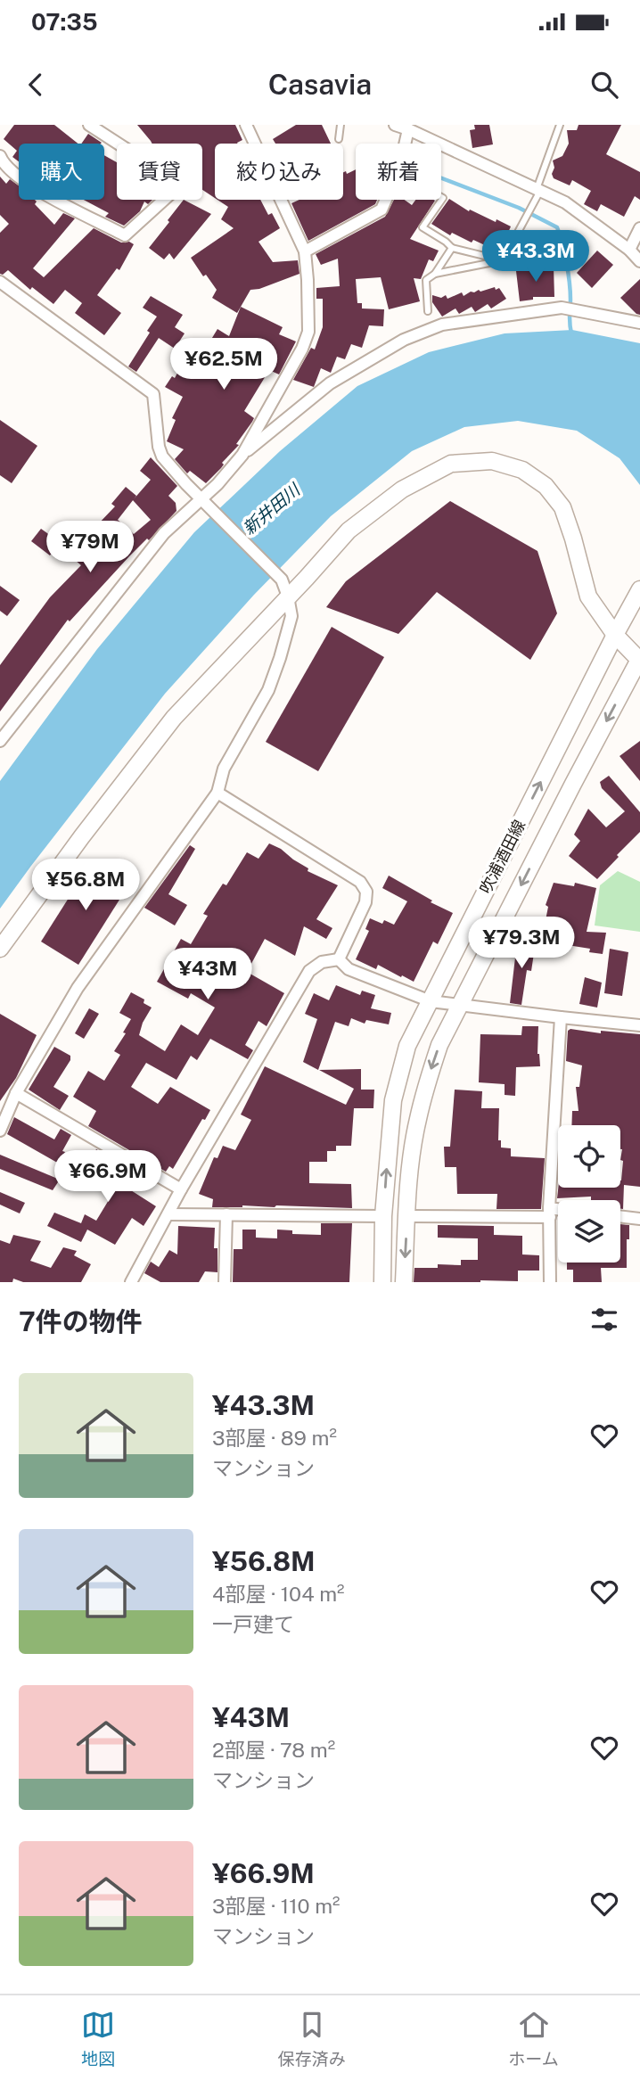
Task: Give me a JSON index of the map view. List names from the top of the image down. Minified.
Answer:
{"streets":{"main road":["吹浦酒田線"]},"water":["新井田川"],"page":{"status":"07:35","header":"Casavia","chip":["購入","賃貸","絞り込み","新着"],"price":["¥43.3M","¥62.5M","¥79M","¥56.8M","¥79.3M","¥43M","¥66.9M"],"heading":"7件の物件","list":[{"name":"¥43.3M","note":"3部屋 · 89 m² · マンション"},{"name":"¥56.8M","note":"4部屋 · 104 m² · 一戸建て"},{"name":"¥43M","note":"2部屋 · 78 m² · マンション"},{"name":"¥66.9M","note":"3部屋 · 110 m² · マンション"}],"tabs":["地図","保存済み","ホーム"]}}
